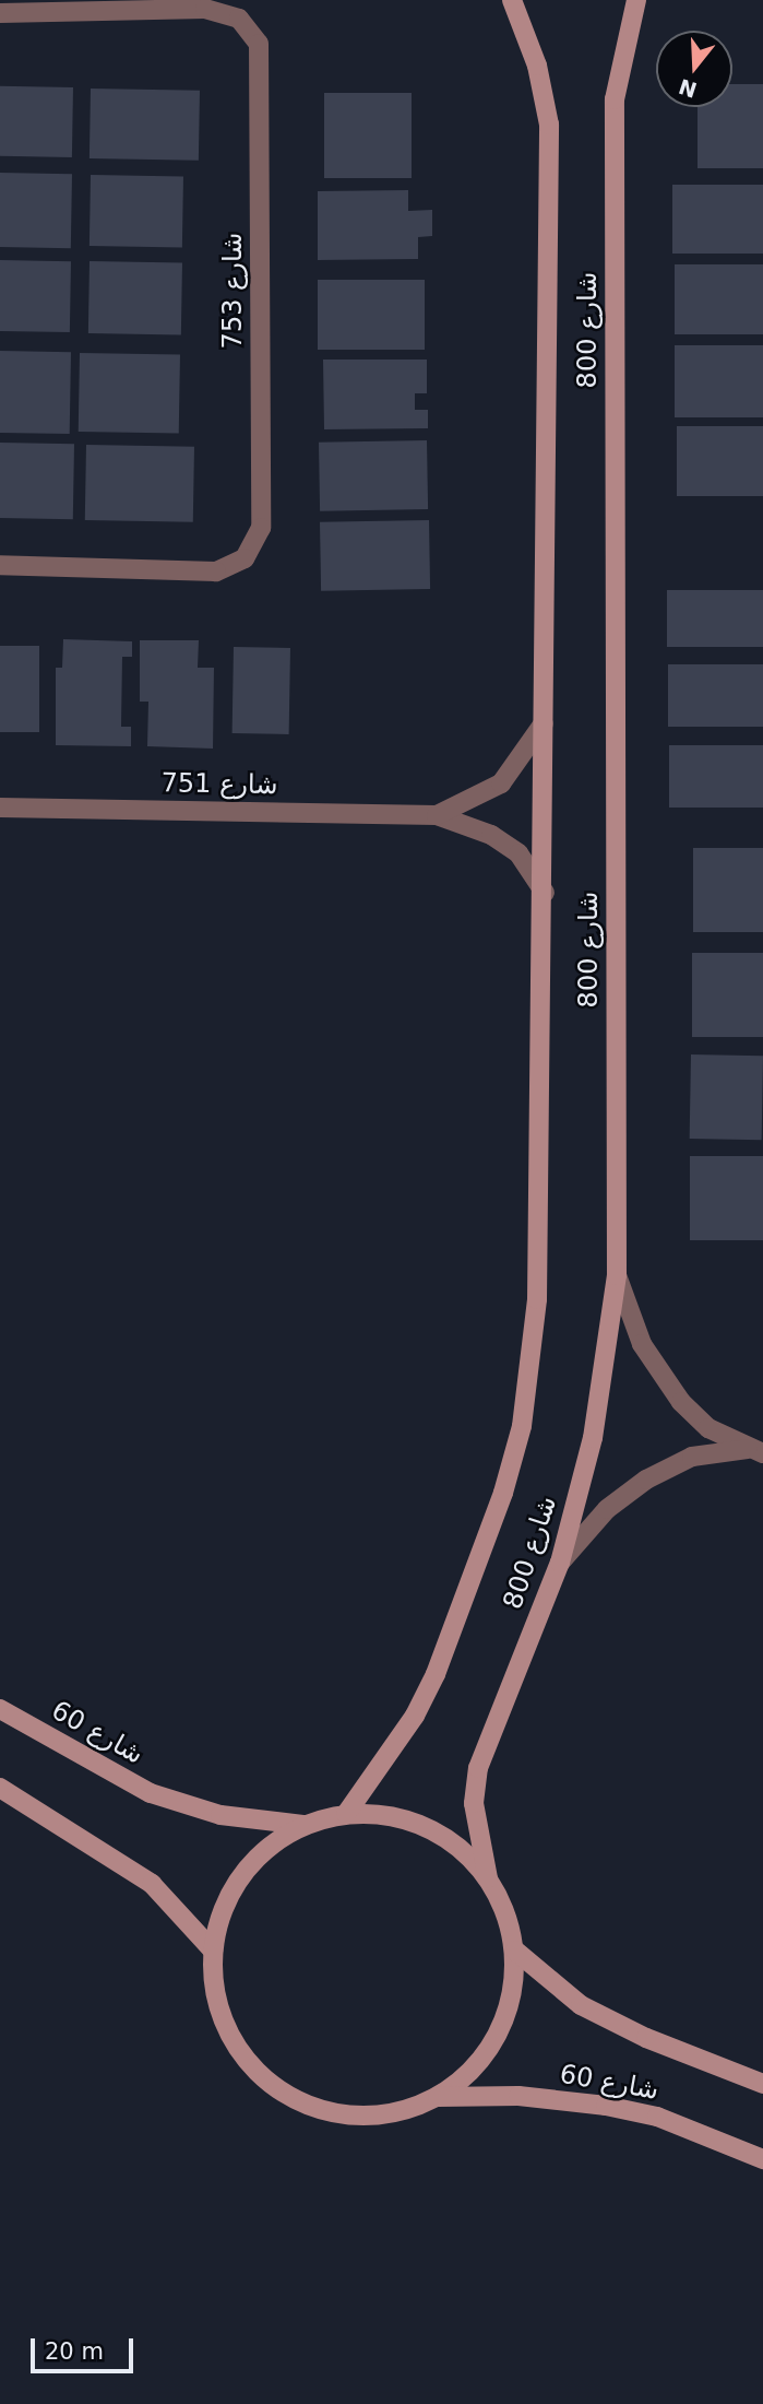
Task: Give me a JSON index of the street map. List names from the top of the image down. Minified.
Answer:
{"streets":{"street":["شارع 753","شارع 800","شارع 751","شارع 60"]},"crossings":[["شارع 800","شارع 751"]],"scale_bar":"20 m","north":"bottom"}
